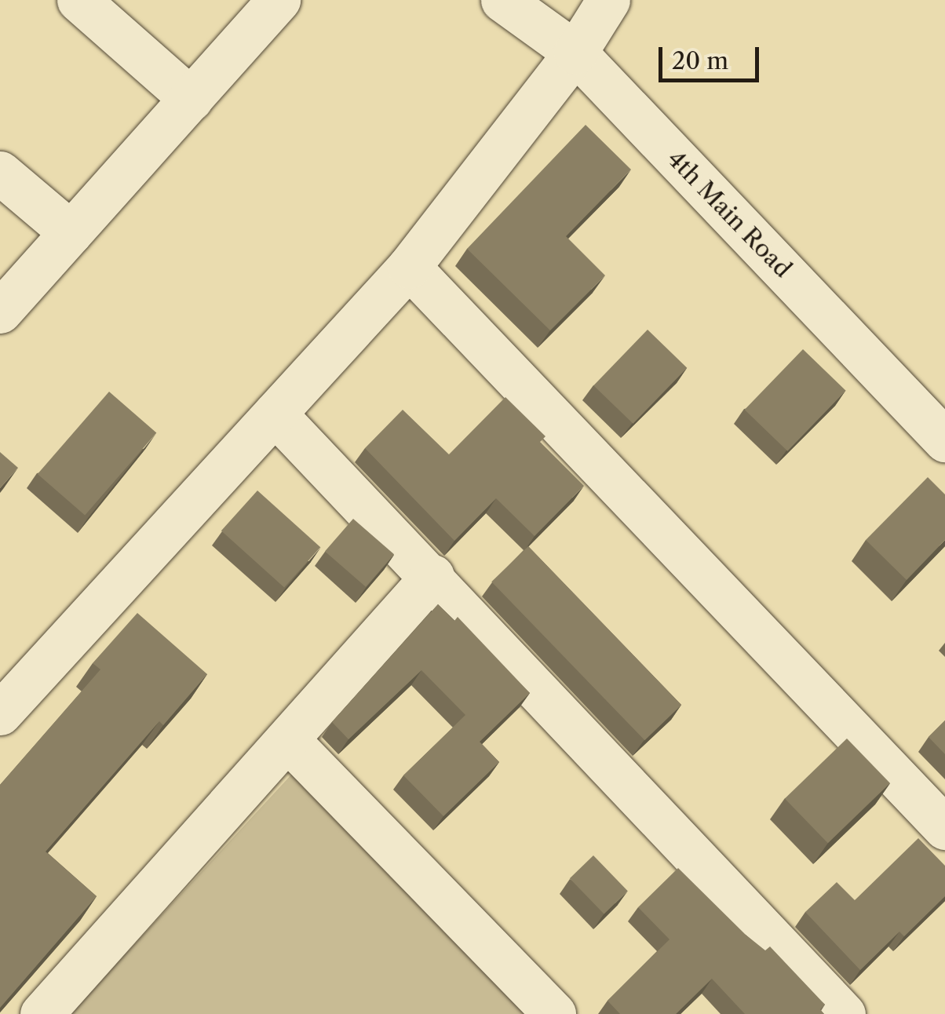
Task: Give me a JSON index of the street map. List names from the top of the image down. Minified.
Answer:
{"streets":{"street":["4th Main Road"]},"scale_bar":"20 m"}
